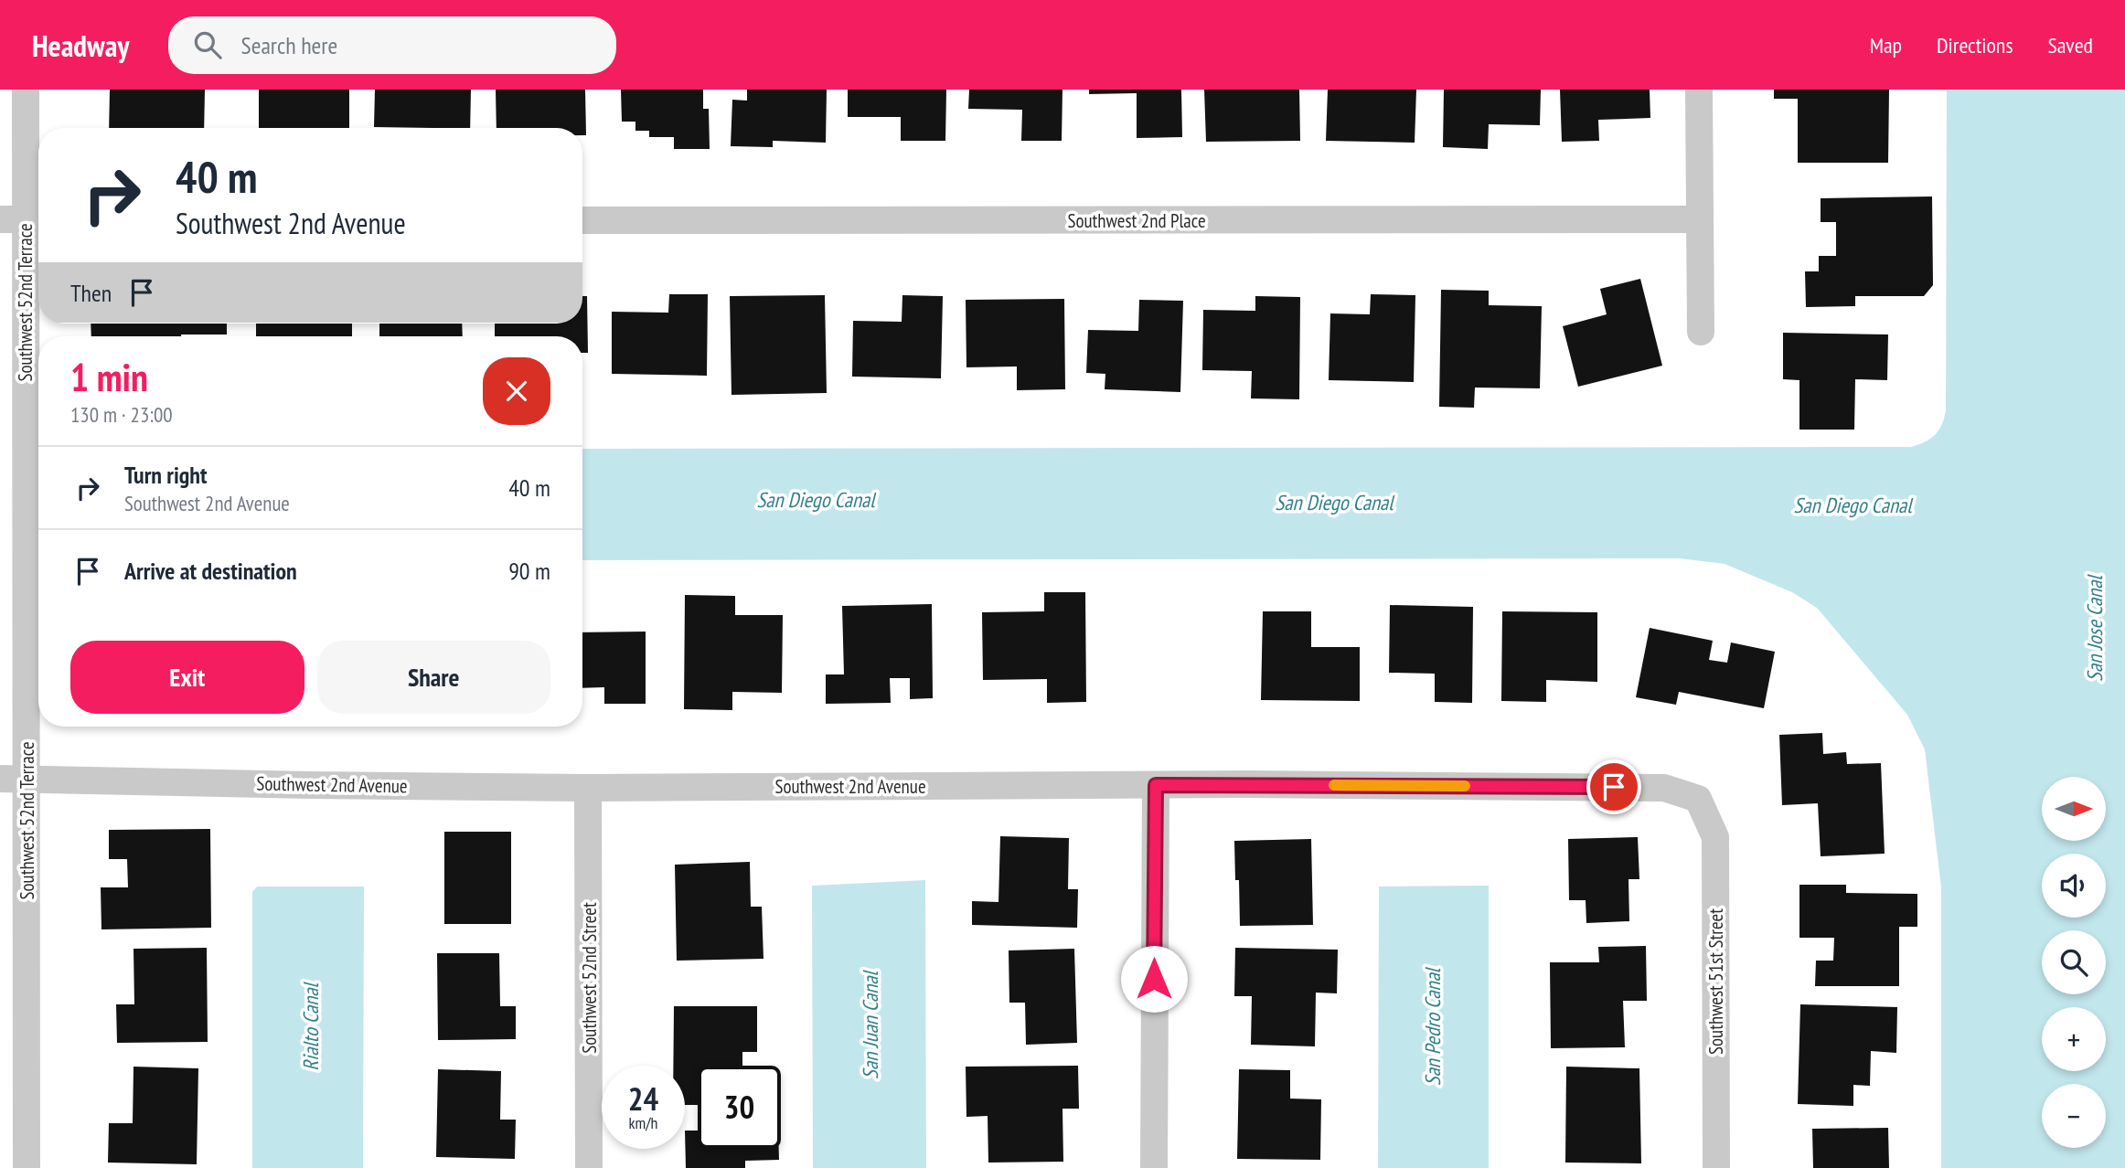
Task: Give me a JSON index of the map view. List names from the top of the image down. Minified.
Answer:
{"streets":{"street":["Southwest 2nd Place","Southwest 52nd Terrace","Southwest 2nd Avenue","Southwest 52nd Street","Southwest 51st Street"]},"crossings":[["Southwest 52nd Terrace","Southwest 2nd Avenue"],["Southwest 2nd Avenue","Southwest 52nd Street"],["Southwest 2nd Avenue","Southwest 51st Street"]],"water":["San Diego Canal","San Jose Canal","San Juan Canal","Rialto Canal","San Pedro Canal"],"north":"right","page":{"header":"Headway","search":"Search here","nav":["Map","Directions","Saved"],"turn":["40 m","Southwest 2nd Avenue"],"then":"Then","heading":["1 min","130 m · 23:00"],"list":[{"name":"Turn right","note":"Southwest 2nd Avenue","value":"40 m"},{"name":"Arrive at destination","value":"90 m"}],"buttons":["Exit","Share"],"map_buttons":["+","−"],"speed":"24 km/h","limit":"30"}}
